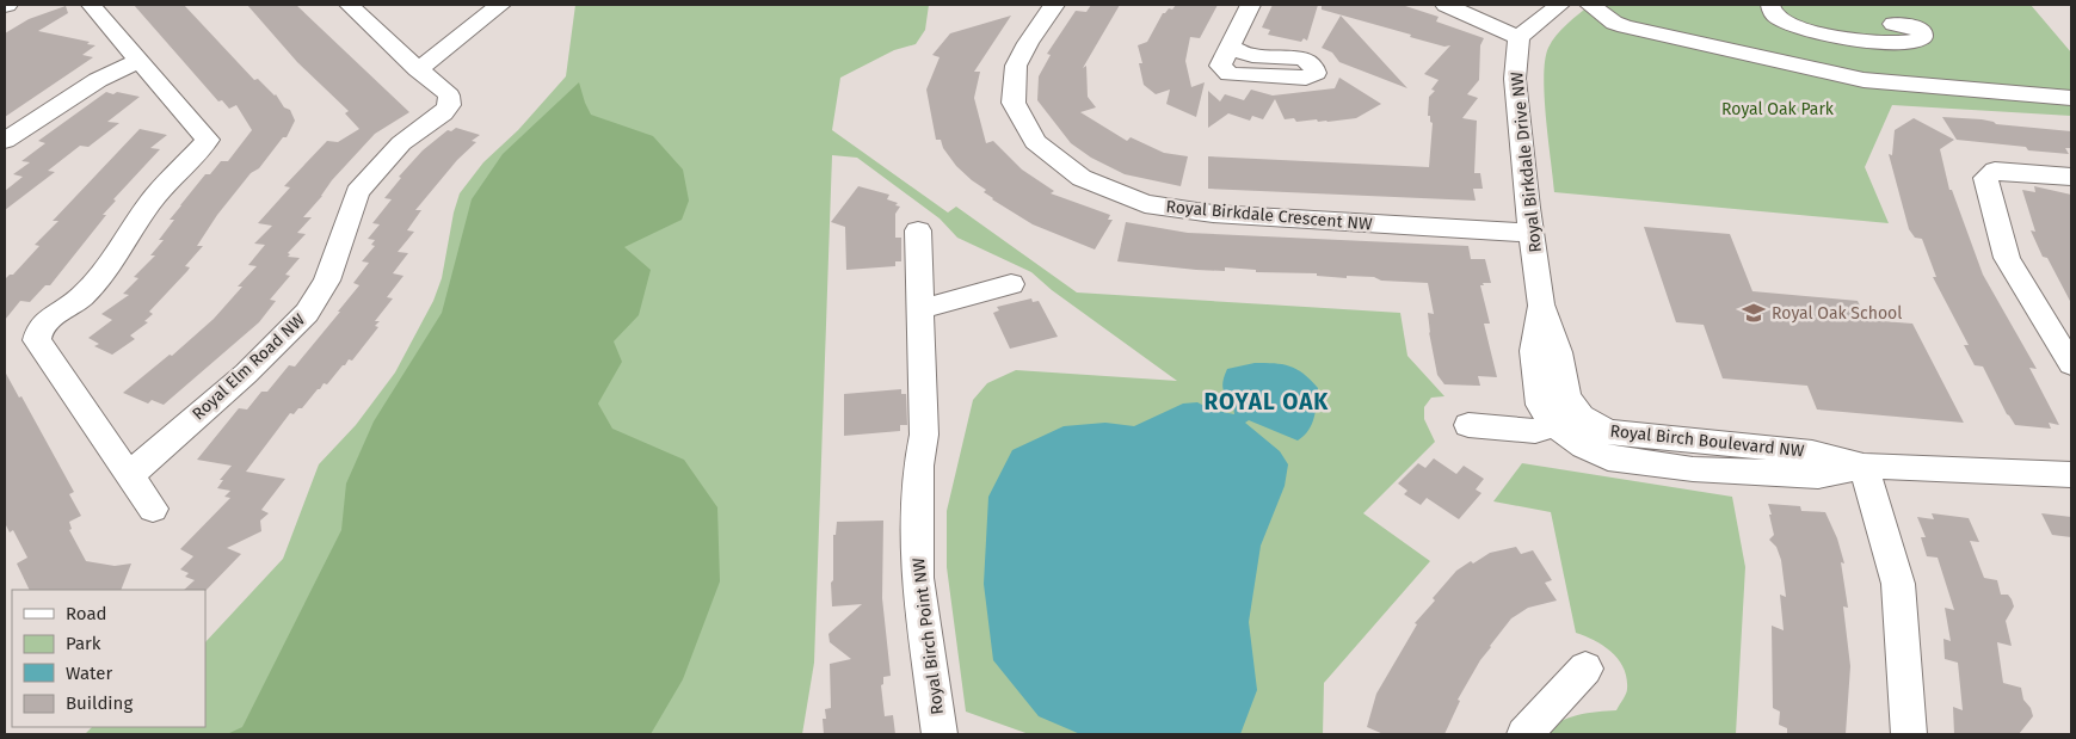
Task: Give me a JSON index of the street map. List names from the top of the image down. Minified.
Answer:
{"streets":{"street":["Royal Birkdale Drive NW","Royal Birkdale Crescent NW","Royal Elm Road NW","Royal Birch Boulevard NW","Royal Birch Point NW"]},"crossings":[["Royal Birkdale Drive NW","Royal Birkdale Crescent NW"],["Royal Birkdale Drive NW","Royal Birch Boulevard NW"]],"districts":["ROYAL OAK"],"parks":["Royal Oak Park"],"places":{"school or university":["Royal Oak School"]},"legend":["Road","Park","Water","Building"]}
